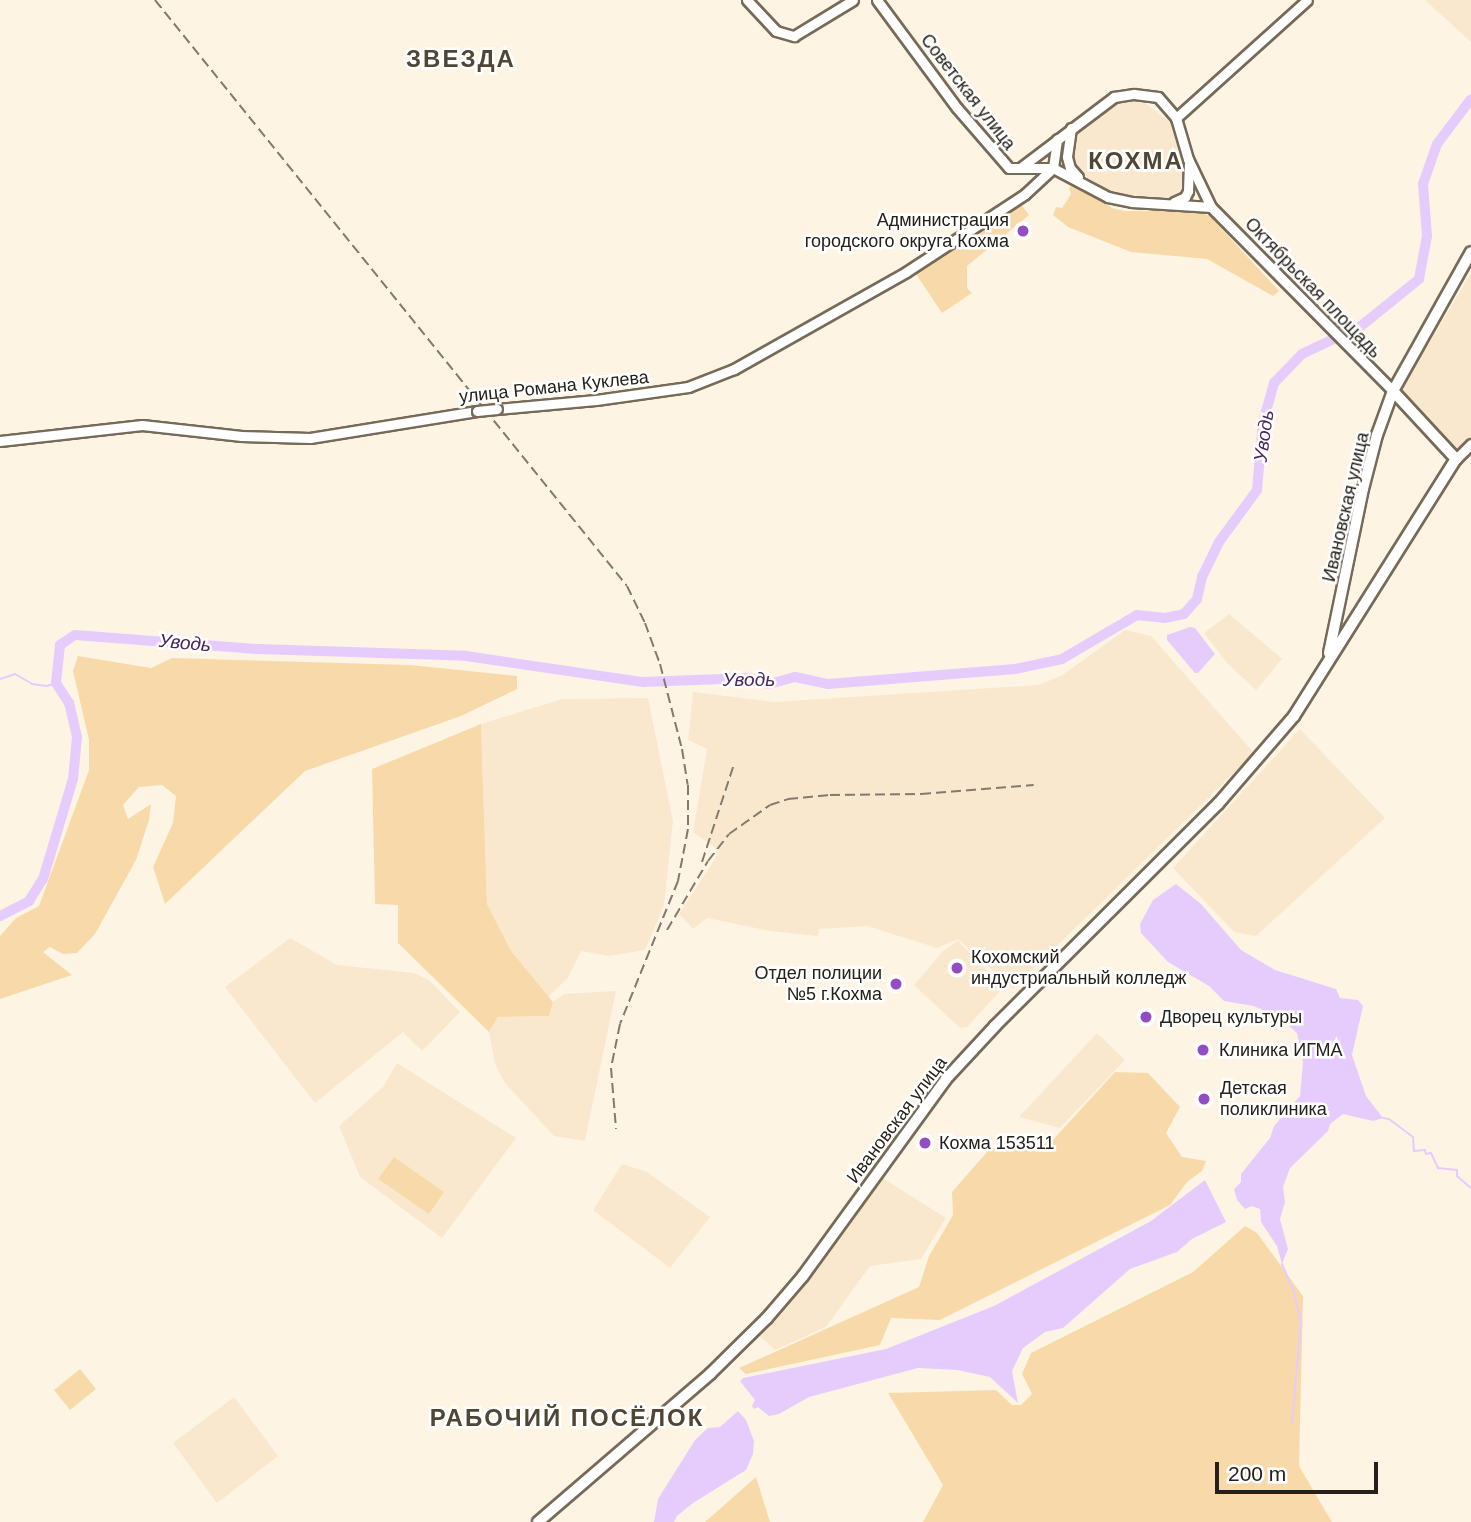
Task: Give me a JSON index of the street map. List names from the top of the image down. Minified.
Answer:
{"streets":{"main road":["Ивановская улица"],"street":["Советская улица","Октябрьская площадь","улица Романа Куклева"]},"crossings":[["Советская улица","Октябрьская площадь"],["Советская улица","улица Романа Куклева"],["Октябрьская площадь","Ивановская улица"]],"districts":["ЗВЕЗДА","КОХМА","РАБОЧИЙ ПОСЁЛОК"],"water":["Уводь"],"places":["Администрация городского округа Кохма","Кохомский индустриальный колледж","Отдел полиции №5 г.Кохма","Дворец культуры","Клиника ИГМА","Детская поликлиника","Кохма 153511"],"scale_bar":"200 m"}
